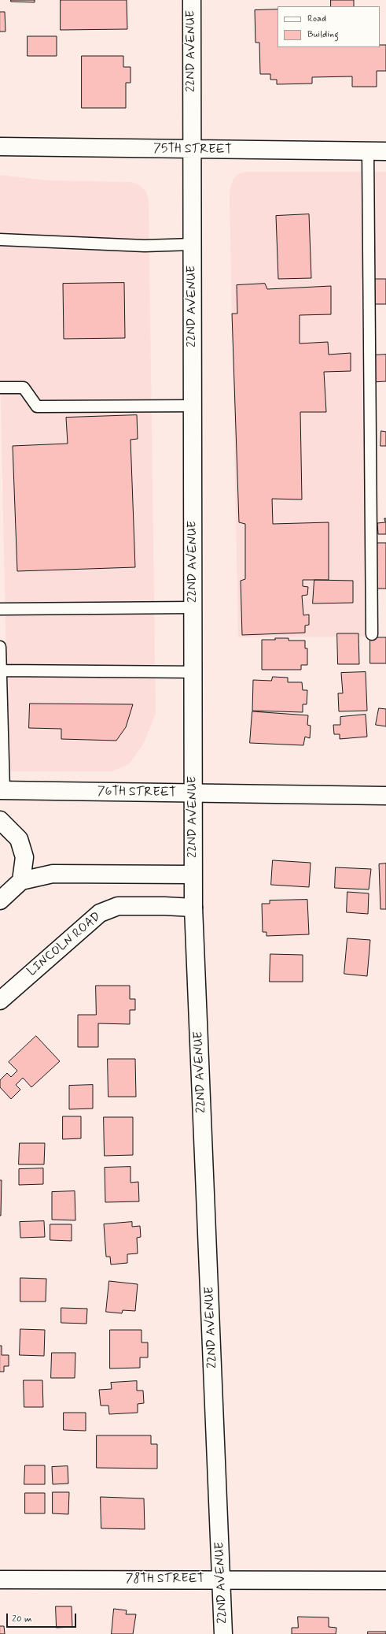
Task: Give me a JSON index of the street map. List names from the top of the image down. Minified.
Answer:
{"streets":{"street":["22ND AVENUE","75TH STREET","76TH STREET","LINCOLN ROAD","78TH STREET"]},"crossings":[["22ND AVENUE","75TH STREET"],["22ND AVENUE","76TH STREET"],["22ND AVENUE","LINCOLN ROAD"],["22ND AVENUE","78TH STREET"]],"legend":["Road","Building"],"scale_bar":"20 m"}
